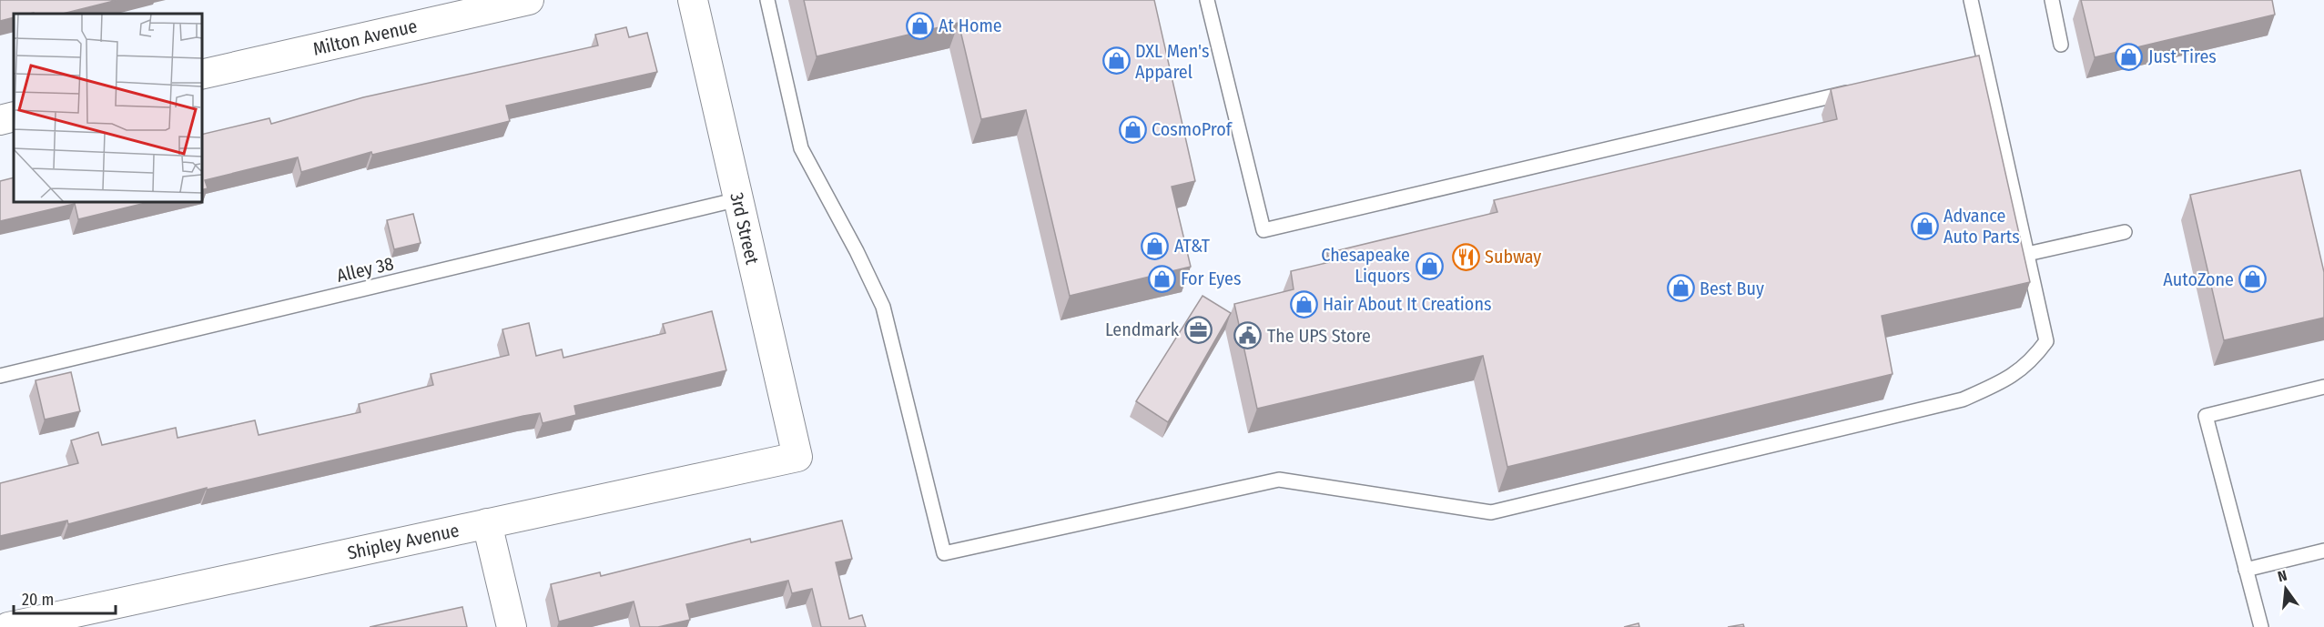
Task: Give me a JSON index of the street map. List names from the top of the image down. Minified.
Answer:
{"streets":{"street":["Milton Avenue","3rd Street","Shipley Avenue"],"lane":["Alley 38"]},"crossings":[["3rd Street","Alley 38"],["3rd Street","Shipley Avenue"]],"places":{"shop":["At Home","Just Tires","DXL Men's Apparel","CosmoProf","Advance Auto Parts","AT&T","Chesapeake Liquors","For Eyes","AutoZone","Best Buy","Hair About It Creations"],"restaurant":["Subway"],"office":["Lendmark"],"public building":["The UPS Store"]},"scale_bar":"20 m","north":"top"}
